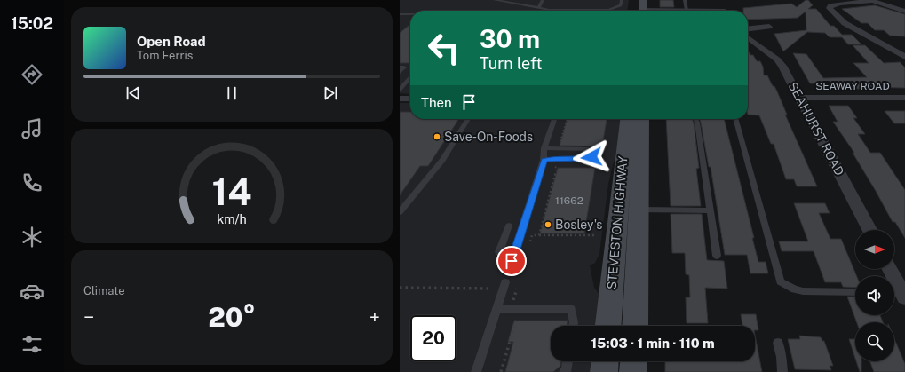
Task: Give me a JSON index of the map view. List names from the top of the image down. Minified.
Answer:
{"streets":{"main road":["STEVESTON HIGHWAY"],"street":["SEAWAY ROAD","SEAHURST ROAD"]},"crossings":[["SEAWAY ROAD","SEAHURST ROAD"]],"places":["Save-On-Foods","Bosley's"],"house_numbers":["11662"],"north":"right","page":{"tabs":"15:02","turn":["30 m","Turn left"],"song":["Open Road","Tom Ferris"],"then":"Then","tile":"Climate","heat":["−","20°","+"],"limit":"20","trip":"15:03 · 1 min · 110 m","gauge":["14","km/h"]}}
